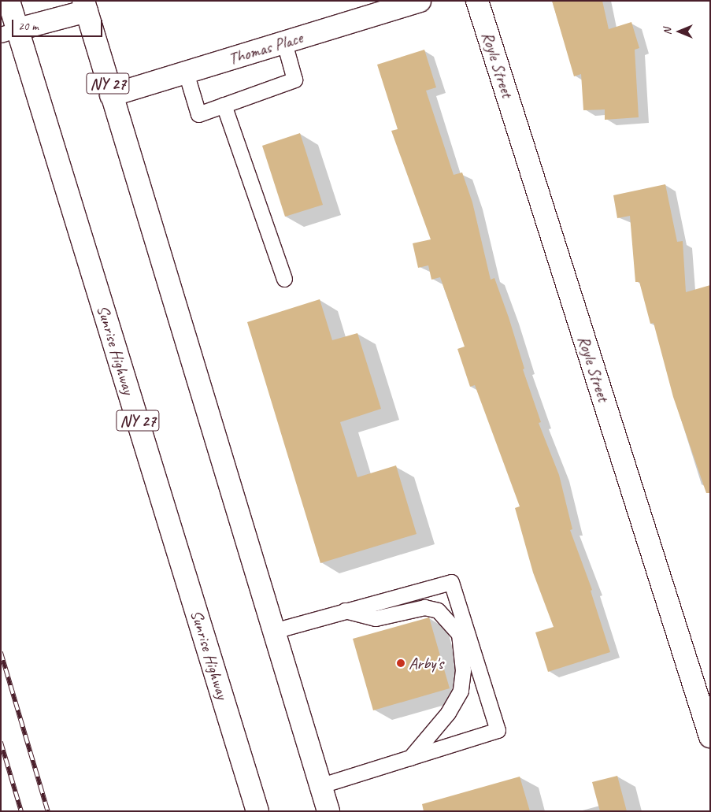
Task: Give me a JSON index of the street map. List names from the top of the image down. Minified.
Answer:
{"streets":{"main road":["Thomas Place","Royle Street","NY 27","Sunrise Highway"]},"crossings":[["Thomas Place","NY 27"]],"places":["Arby's"],"scale_bar":"20 m","north":"left"}
